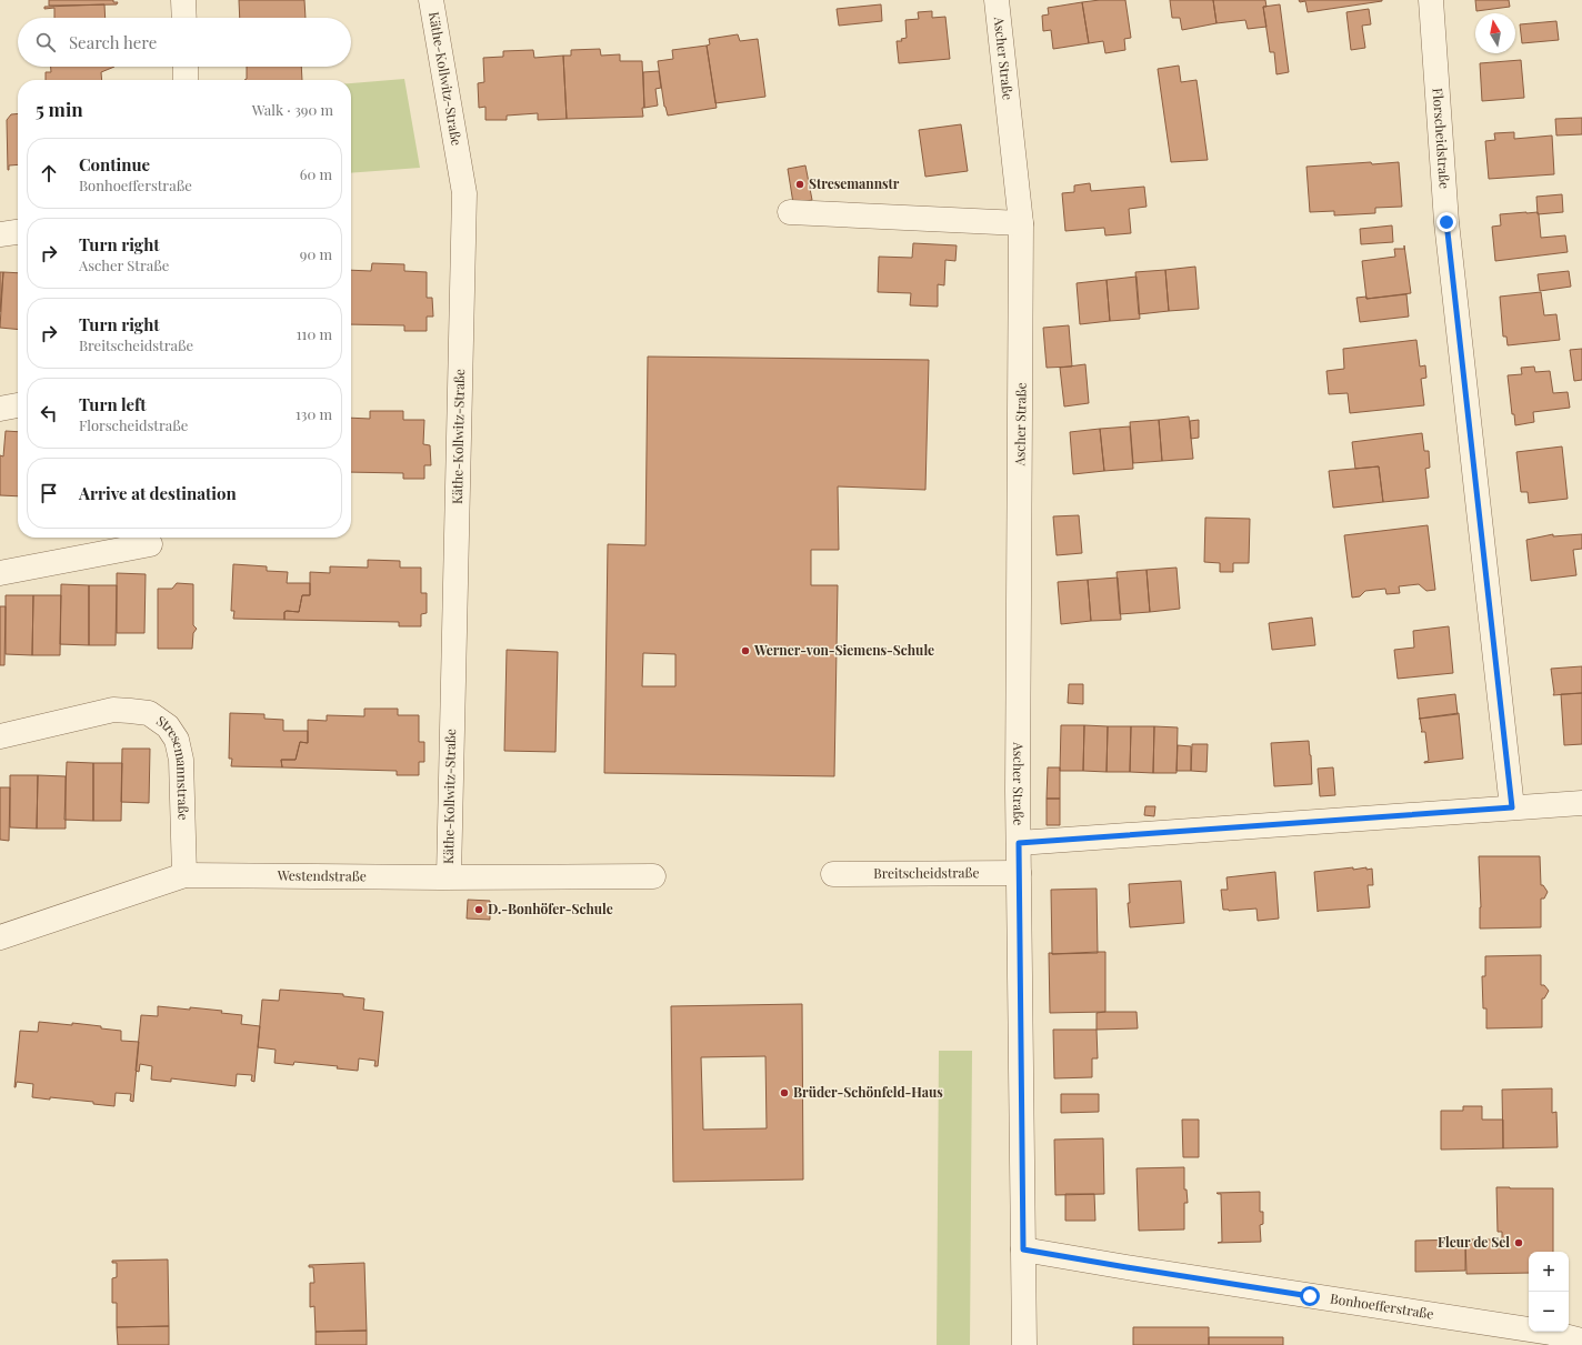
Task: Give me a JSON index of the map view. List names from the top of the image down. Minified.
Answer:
{"streets":{"street":["Ascher Straße","Käthe-Kollwitz-Straße","Florscheidstraße","Stresemannstraße","Breitscheidstraße","Westendstraße","Bonhoefferstraße"]},"crossings":[["Ascher Straße","Breitscheidstraße"],["Ascher Straße","Bonhoefferstraße"],["Käthe-Kollwitz-Straße","Westendstraße"],["Stresemannstraße","Westendstraße"]],"places":["Stresemannstr","Werner-von-Siemens-Schule","D.-Bonhöfer-Schule","Brüder-Schönfeld-Haus","Fleur de Sel"],"north":"top","page":{"search":"Search here","heading":["5 min","Walk · 390 m"],"list":[["Continue","Bonhoefferstraße","60 m"],["Turn right","Ascher Straße","90 m"],["Turn right","Breitscheidstraße","110 m"],["Turn left","Florscheidstraße","130 m"],"Arrive at destination"],"map_buttons":["+","−"]}}
